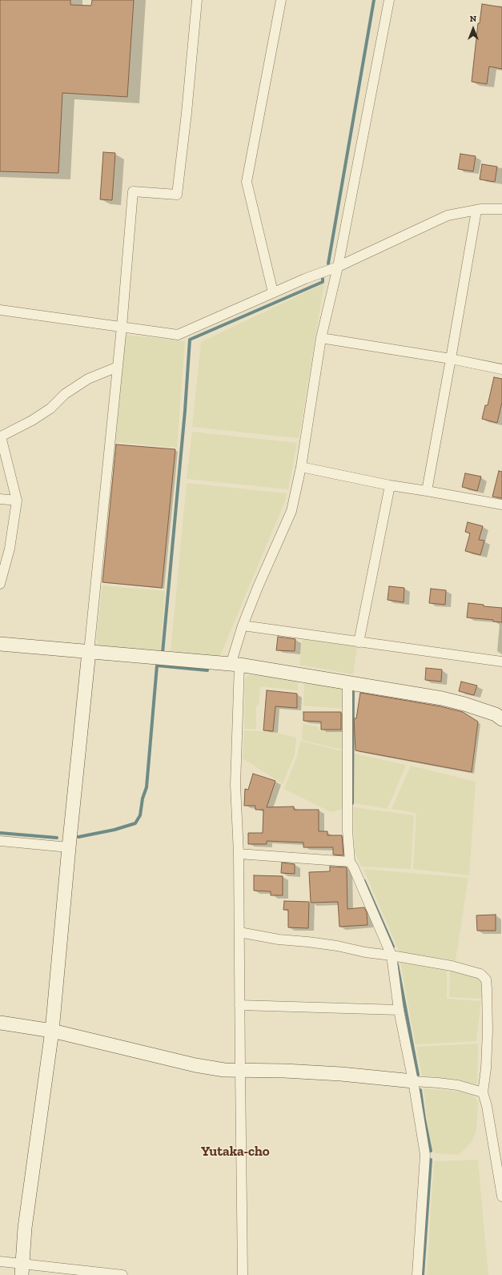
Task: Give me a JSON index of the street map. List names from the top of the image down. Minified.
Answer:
{"districts":["Yutaka-cho"],"north":"top"}
